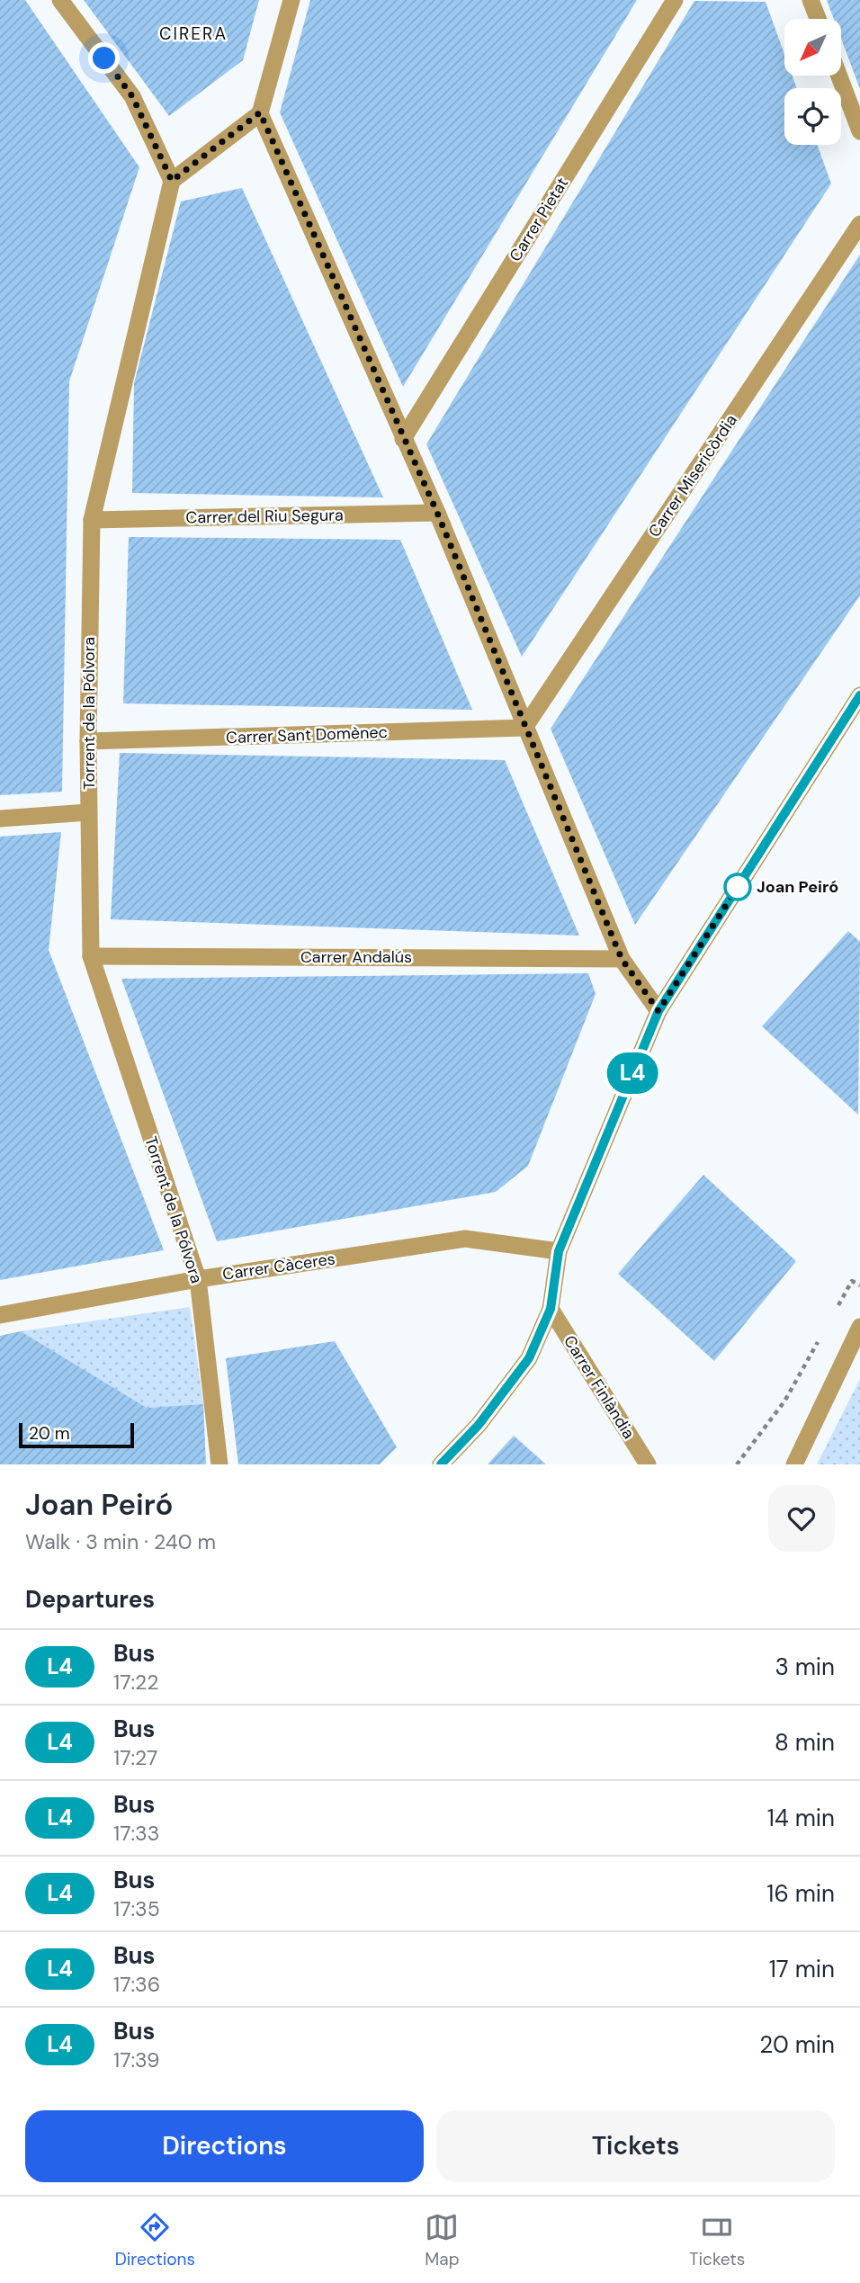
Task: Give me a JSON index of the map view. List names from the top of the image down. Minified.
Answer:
{"streets":{"street":["Carrer Pietat","Carrer Misericòrdia","Carrer del Riu Segura","Torrent de la Pólvora","Carrer Sant Domènec","Carrer Andalús","Carrer Càceres","Carrer Finlàndia"]},"crossings":[["Carrer Misericòrdia","Carrer Sant Domènec"],["Carrer del Riu Segura","Torrent de la Pólvora"],["Torrent de la Pólvora","Carrer Sant Domènec"],["Torrent de la Pólvora","Carrer Andalús"],["Torrent de la Pólvora","Carrer Càceres"]],"districts":["CIRERA"],"places":["Joan Peiró"],"lines":["bus line L4"],"scale_bar":"20 m","north":"bottom left","page":{"on_map":"L4","scale":"20 m","heading":[["Joan Peiró","Walk · 3 min · 240 m"],"Departures"],"list":[{"mark":"L4","name":"Bus","note":"17:22","value":"3 min"},{"mark":"L4","name":"Bus","note":"17:27","value":"8 min"},{"mark":"L4","name":"Bus","note":"17:33","value":"14 min"},{"mark":"L4","name":"Bus","note":"17:35","value":"16 min"},{"mark":"L4","name":"Bus","note":"17:36","value":"17 min"},{"mark":"L4","name":"Bus","note":"17:39","value":"20 min"}],"buttons":["Directions","Tickets"],"tabs":["Directions","Map","Tickets"]}}
